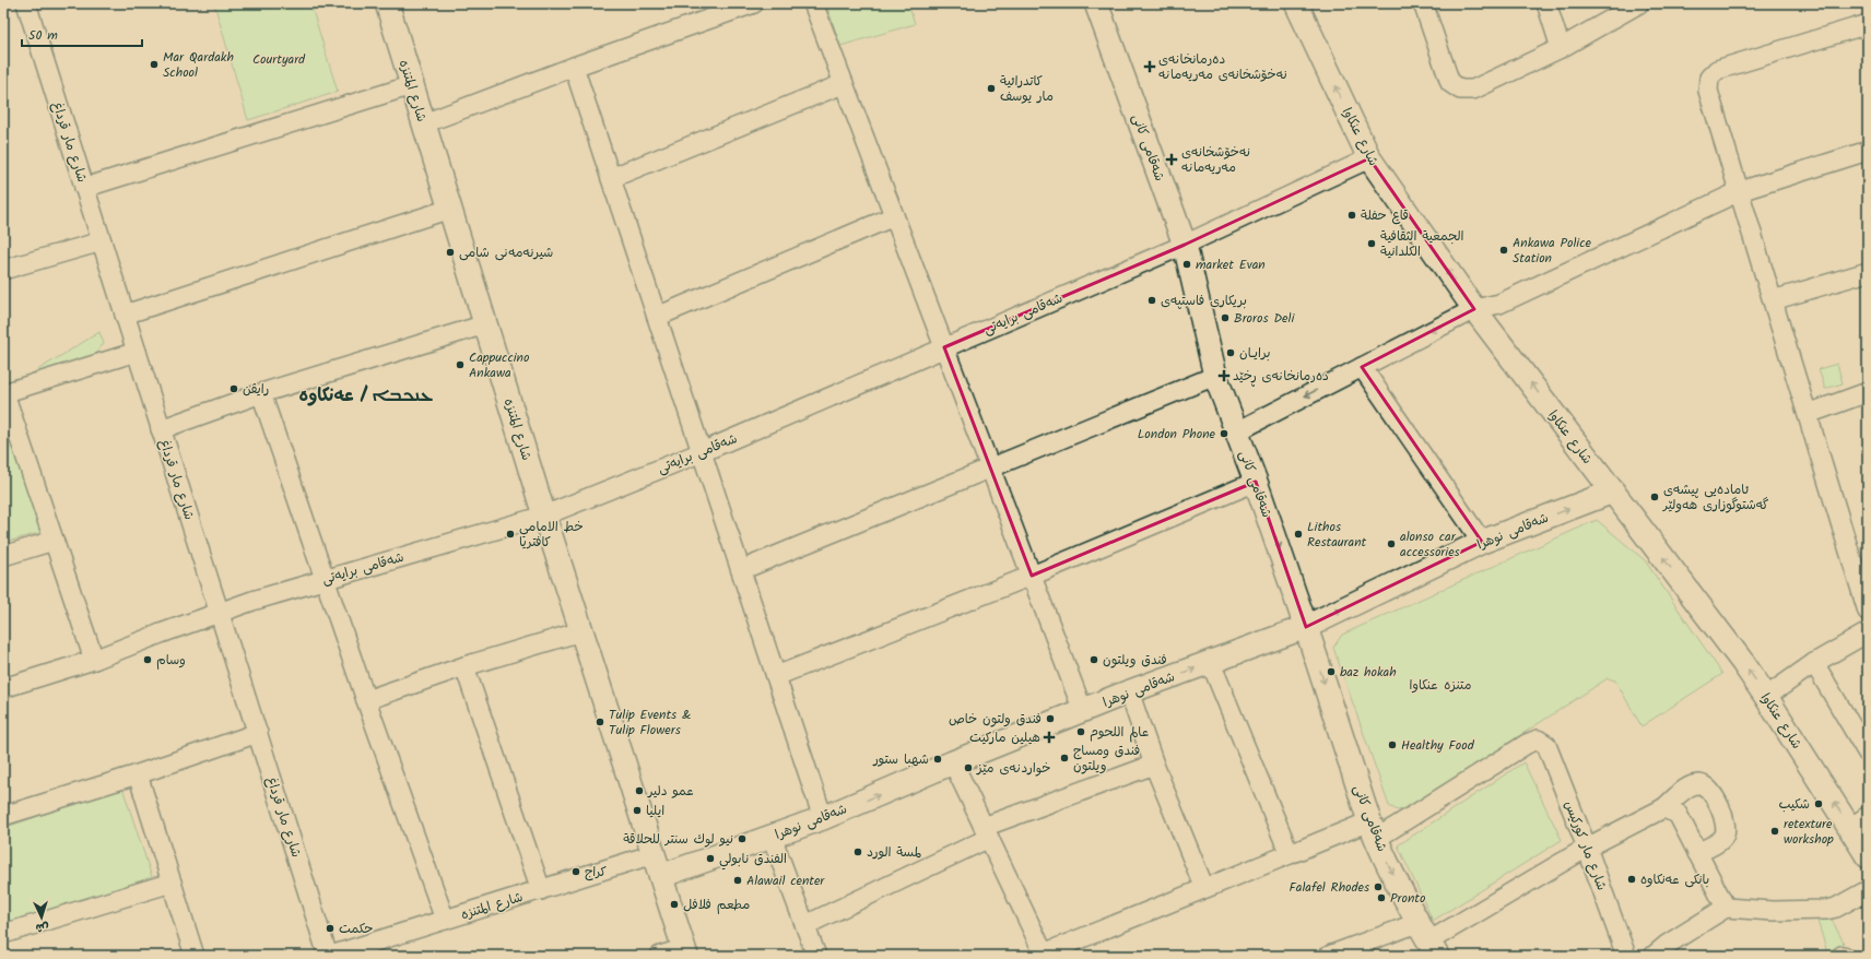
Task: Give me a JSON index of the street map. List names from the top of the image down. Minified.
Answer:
{"streets":{"street":["شارع المتنزه","شارع عنكاوا","شارع مار قرداغ","شەقامی کانی","شەقامی برایەتی","شەقامی نوهرا","شارع مار كوركيس"]},"crossings":[["شارع المتنزه","شارع مار قرداغ"],["شارع المتنزه","شەقامی برایەتی"],["شارع المتنزه","شەقامی نوهرا"],["شارع عنكاوا","شەقامی برایەتی"],["شارع عنكاوا","شەقامی نوهرا"],["شارع مار قرداغ","شەقامی برایەتی"],["شەقامی کانی","شەقامی برایەتی"],["شەقامی کانی","شەقامی نوهرا"],["شەقامی کانی","شارع مار كوركيس"]],"districts":["ܥܢܟܒܐ / عەنکاوە"],"parks":["Courtyard","متنزه عنكاوا"],"places":{"other":["Mar Qardakh School","كاتدرائية مار يوسف","قاع حفلة","الجمعية الثقافية الكلدانية","Ankawa Police Station","شیرنەمەنی شامی","market Evan","بریکاری فاستپەی","Broros Deli","برایـان","Cappuccino Ankawa","رایڤن","London Phone","ئاماده‌یی پیشه‌ی گه‌شتوگوزاری هه‌ولێر","خط الامامي كافتريا","Lithos Restaurant","alonso car accessories","وسام","فندق ویلتون","baz hokah","فندق ولتون خاص","Tulip Events & Tulip Flowers","عالم اللحوم","Healthy Food","فندق ومساج ويلتون","شهبا ستور","خواردنەی مێز","عمو دلير","شكيب","ايليا","retexture workshop","نيو لوك سنتر للحلاقة","لمسة الورد","الفندق نابولي","كراج","بانکی عەنکاوە","Alawail center","Falafel Rhodes","Pronto","مطعم فلافل","حكمت"],"health":["دەرمانخانەی نەخۆشخانەی مەریەمانە","نەخۆشخانەی مەریەمانە","دەرمانخانەی ڕخێد","هيلين ماركيت"]},"scale_bar":"50 m","north":"bottom"}
